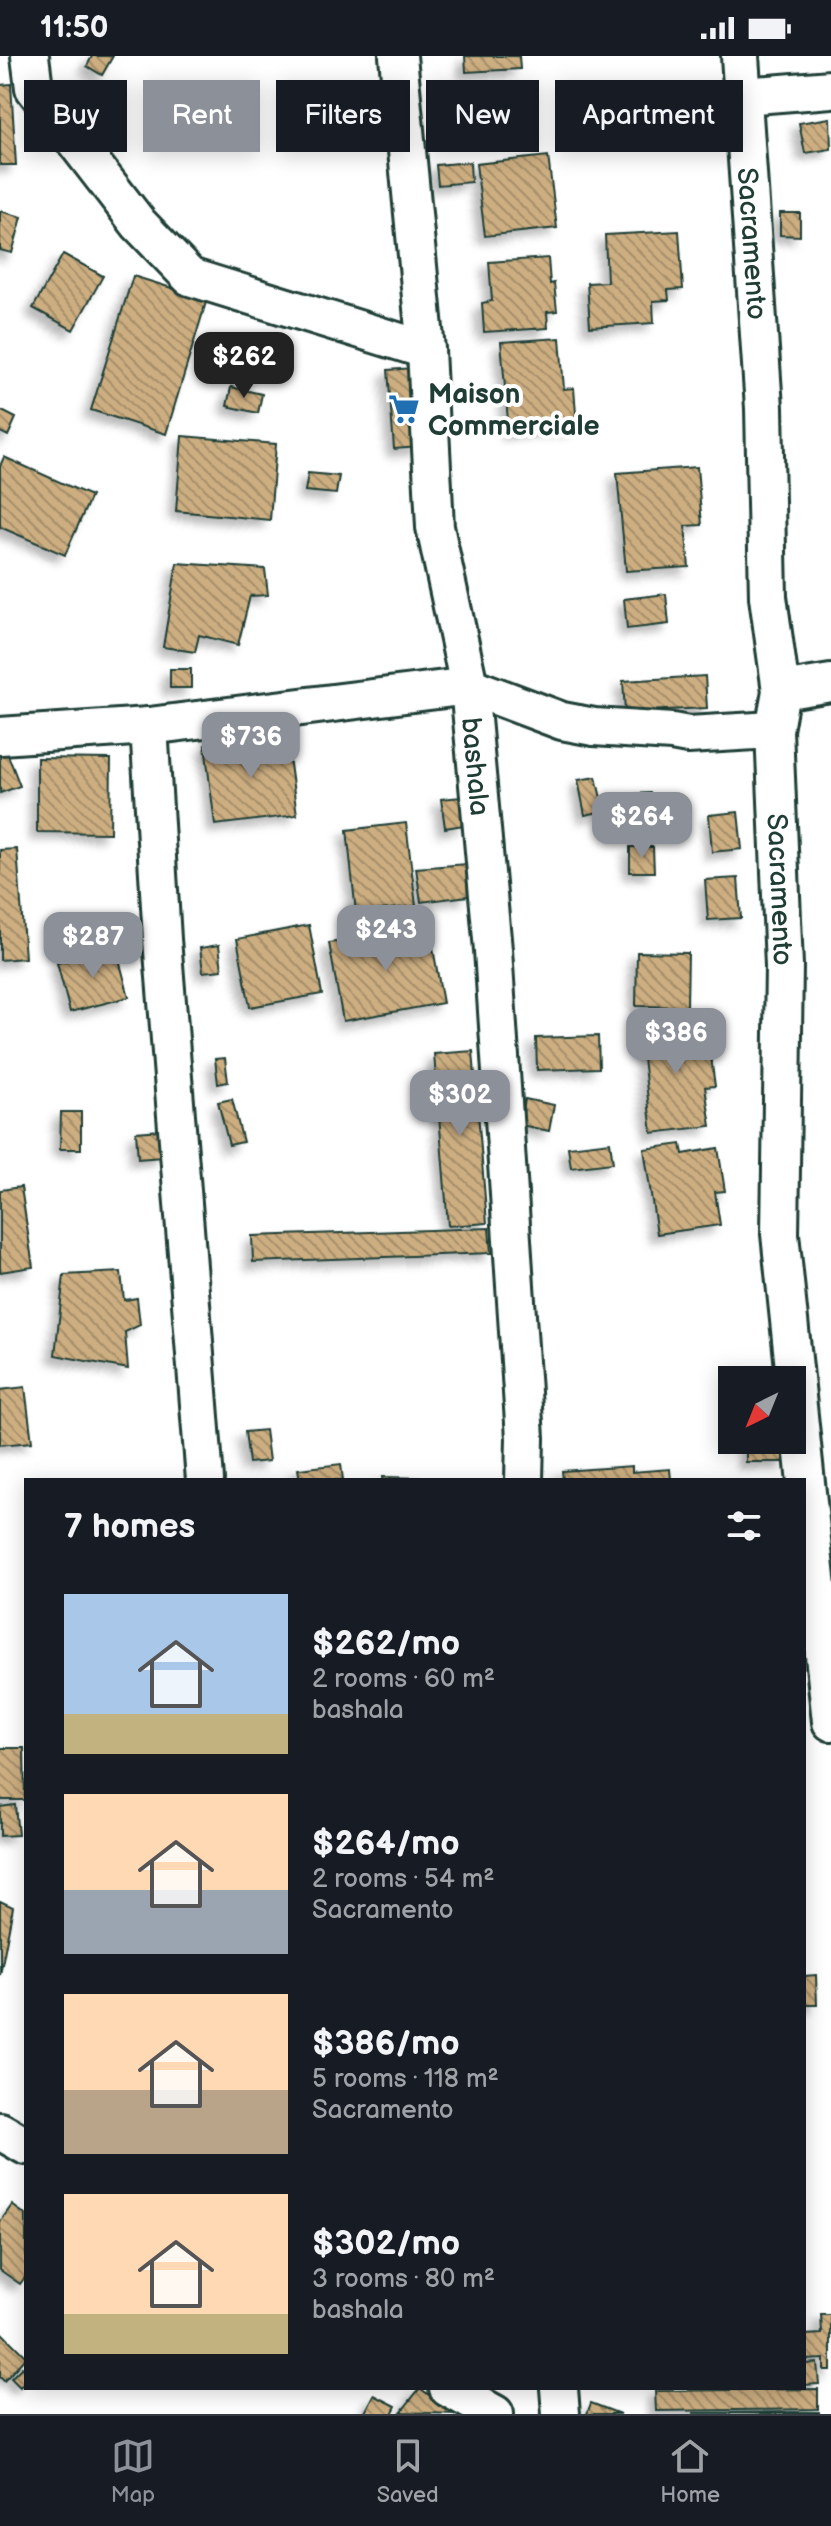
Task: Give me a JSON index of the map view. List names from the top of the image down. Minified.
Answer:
{"streets":{"street":["Sacramento","bashala"]},"places":{"supermarket":["Maison Commerciale"]},"north":"bottom left","page":{"status":"11:50","chip":["Buy","Rent","Filters","New","Apartment"],"price":["$262","$736","$264","$243","$287","$386","$302"],"heading":"7 homes","list":[{"name":"$262/mo","note":"2 rooms · 60 m² · bashala"},{"name":"$264/mo","note":"2 rooms · 54 m² · Sacramento"},{"name":"$386/mo","note":"5 rooms · 118 m² · Sacramento"},{"name":"$302/mo","note":"3 rooms · 80 m² · bashala"}],"tabs":["Map","Saved","Home"]}}
